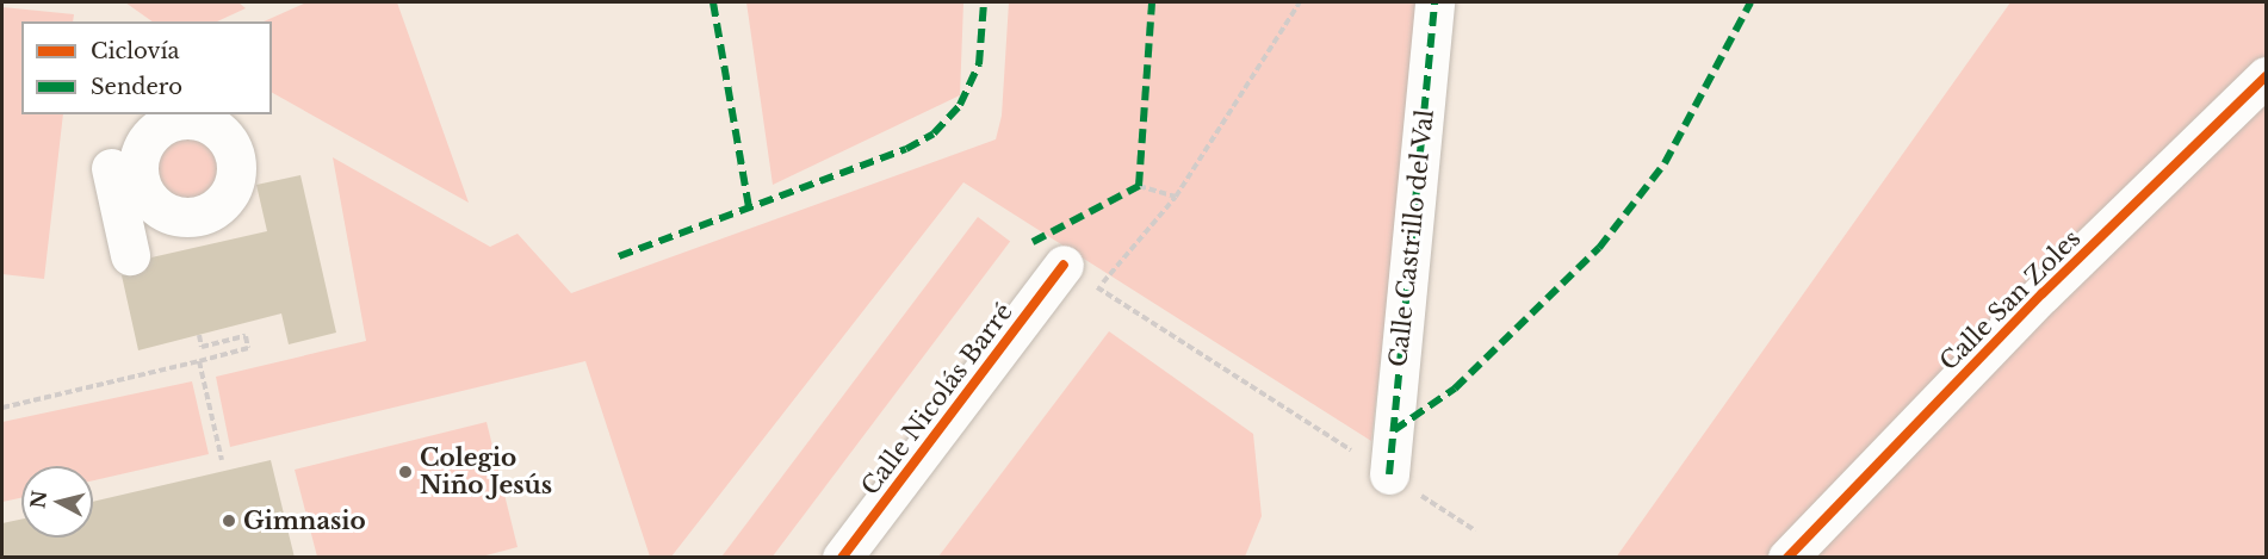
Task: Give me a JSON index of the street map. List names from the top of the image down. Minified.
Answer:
{"streets":{"street":["Calle Castrillo del Val","Calle San Zoles","Calle Nicolás Barré"]},"places":["Colegio Niño Jesús","Gimnasio"],"legend":["Ciclovía","Sendero"],"north":"left"}
